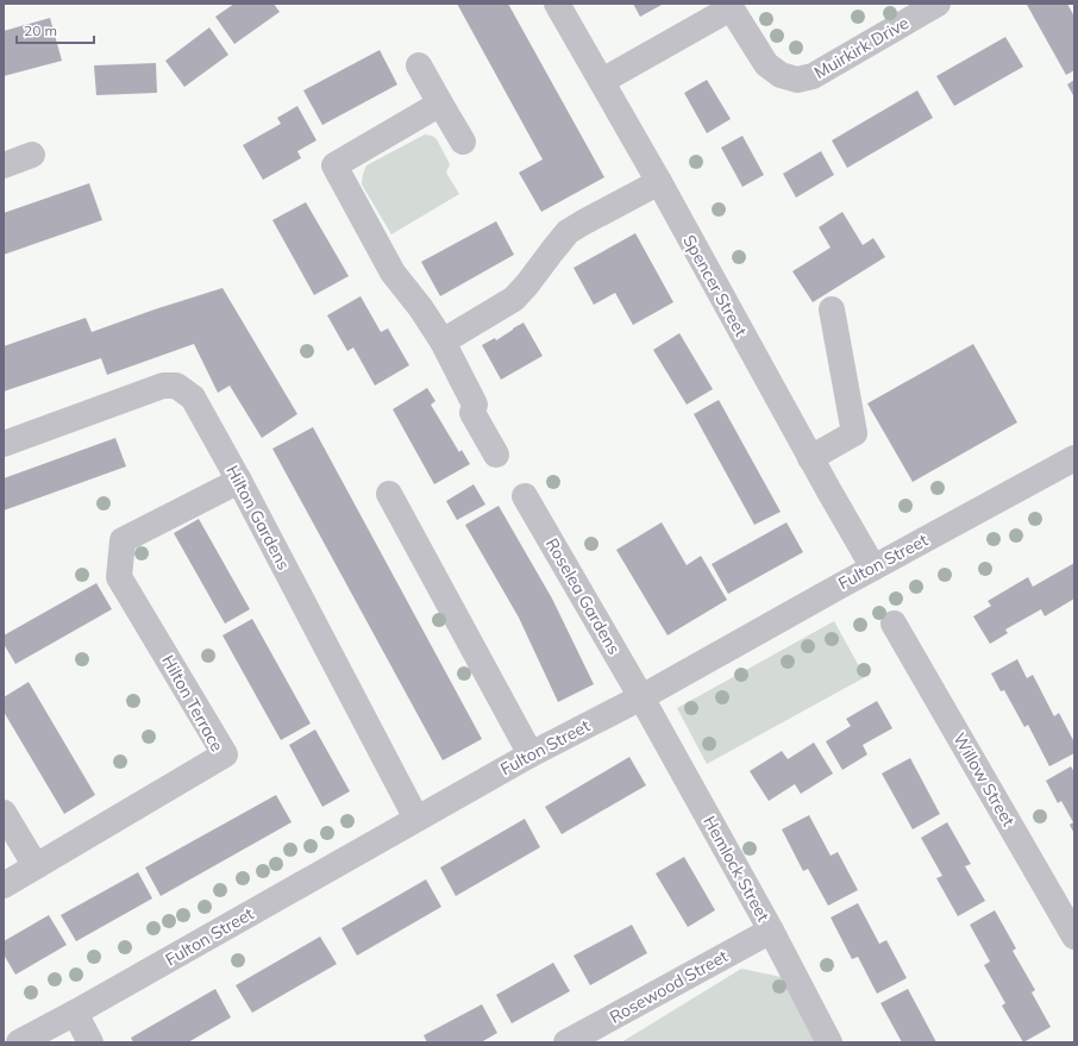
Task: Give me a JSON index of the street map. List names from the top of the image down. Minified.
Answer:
{"streets":{"street":["Muirkirk Drive","Spencer Street","Hilton Gardens","Fulton Street","Roselea Gardens","Hilton Terrace","Willow Street","Hemlock Street","Rosewood Street"]},"crossings":[["Muirkirk Drive","Spencer Street"],["Spencer Street","Fulton Street"],["Hilton Gardens","Fulton Street"],["Hilton Gardens","Hilton Terrace"],["Fulton Street","Roselea Gardens"],["Fulton Street","Hemlock Street"],["Roselea Gardens","Hemlock Street"],["Hemlock Street","Rosewood Street"]],"scale_bar":"20 m"}
